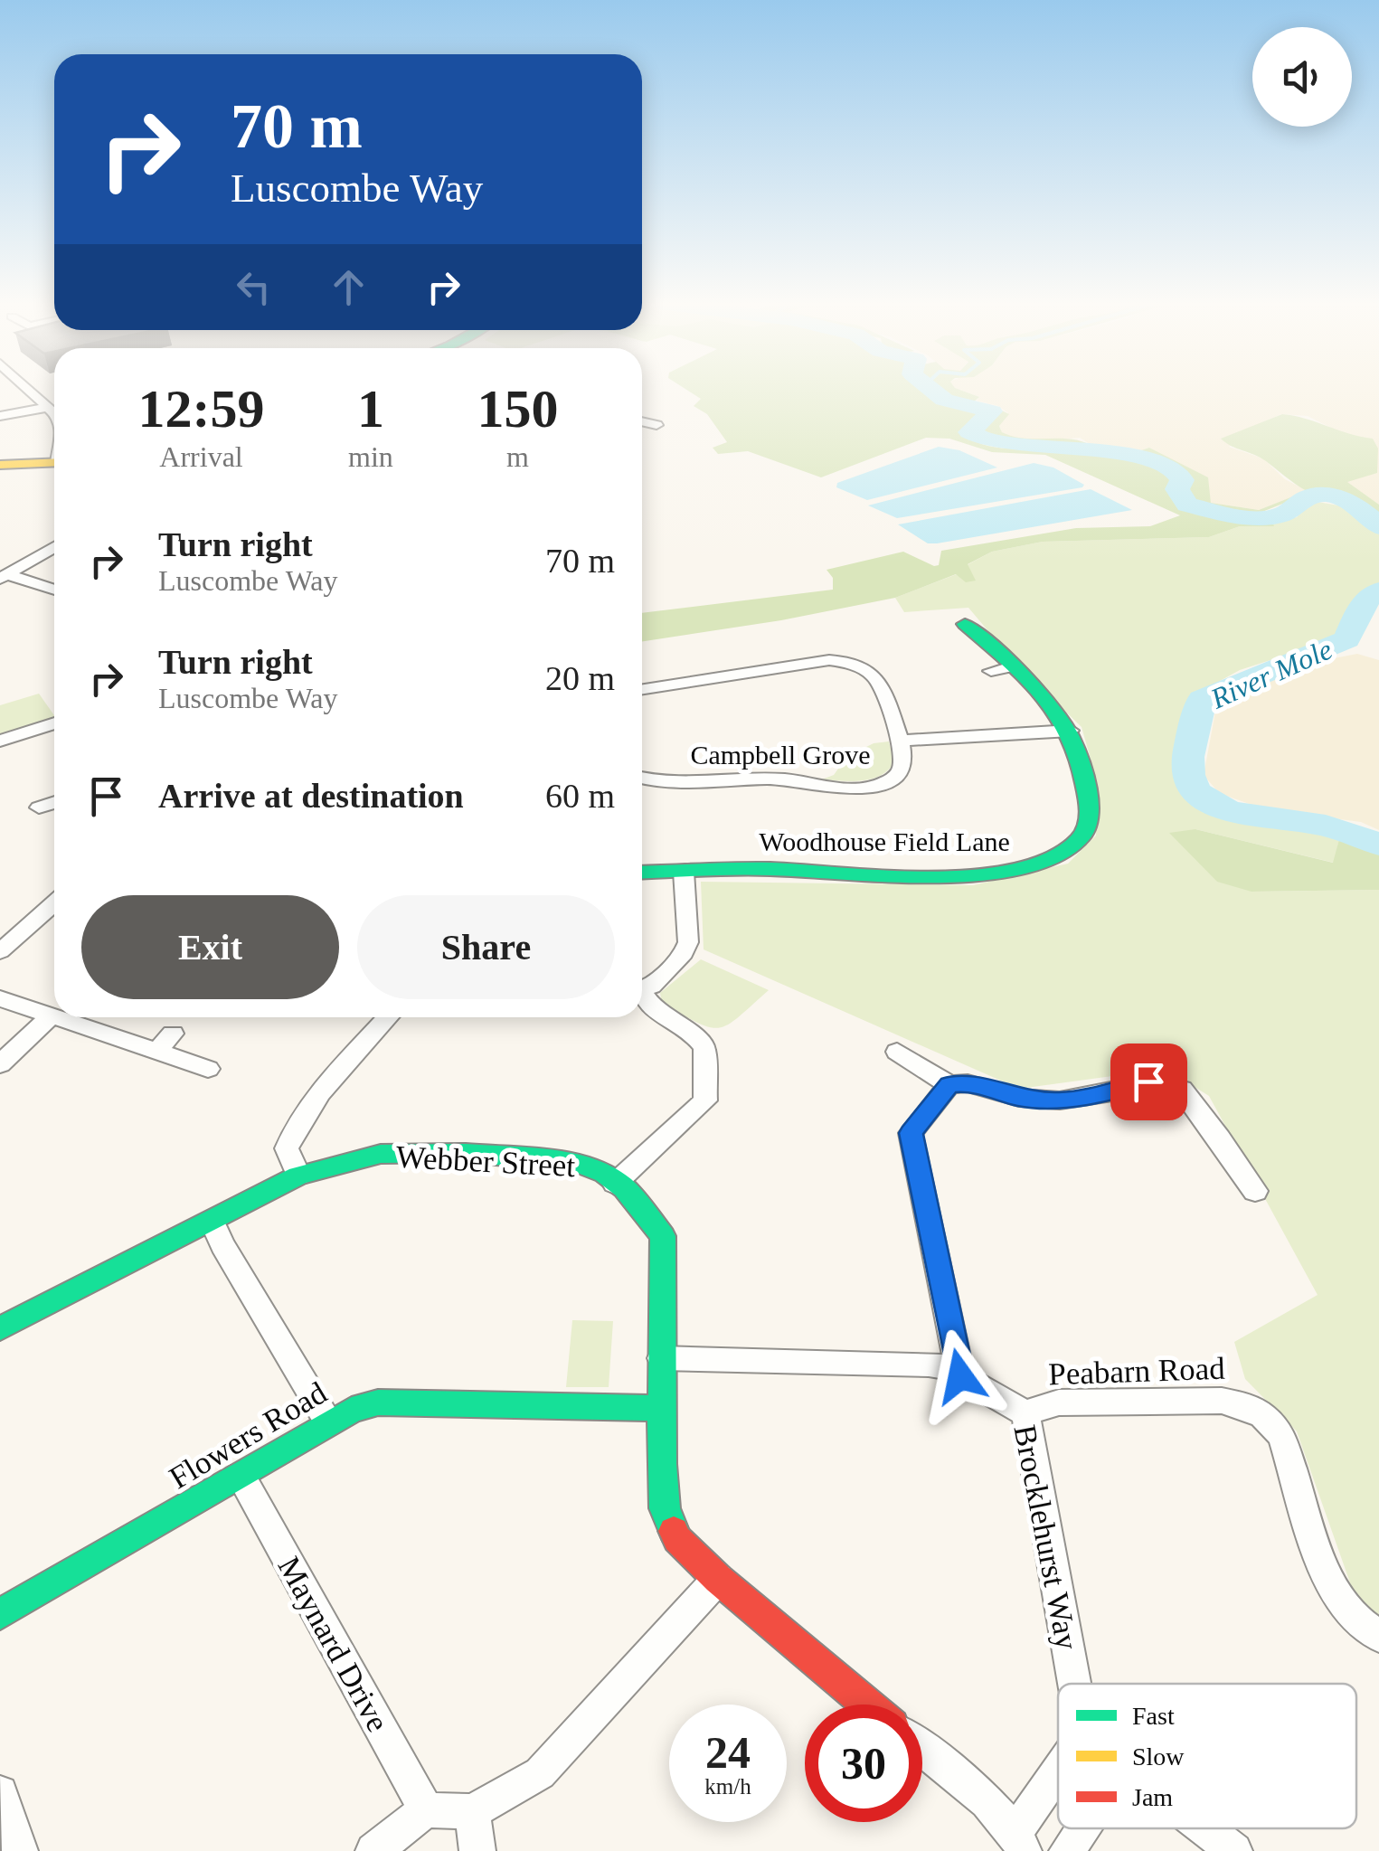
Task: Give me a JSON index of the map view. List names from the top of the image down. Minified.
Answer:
{"streets":{"street":["Campbell Grove","Woodhouse Field Lane","Webber Street","Peabarn Road","Flowers Road","Brocklehurst Way","Maynard Drive"]},"crossings":[["Webber Street","Flowers Road"],["Webber Street","Brocklehurst Way"],["Peabarn Road","Brocklehurst Way"],["Flowers Road","Maynard Drive"]],"water":["River Mole"],"legend":["Fast","Slow","Jam"],"page":{"turn":["70 m","Luscombe Way"],"eta":["12:59","Arrival","1","min","150","m"],"list":[{"name":"Turn right","note":"Luscombe Way","value":"70 m"},{"name":"Turn right","note":"Luscombe Way","value":"20 m"},{"name":"Arrive at destination","value":"60 m"}],"buttons":["Exit","Share"],"speed":"24 km/h","limit":"30"}}
